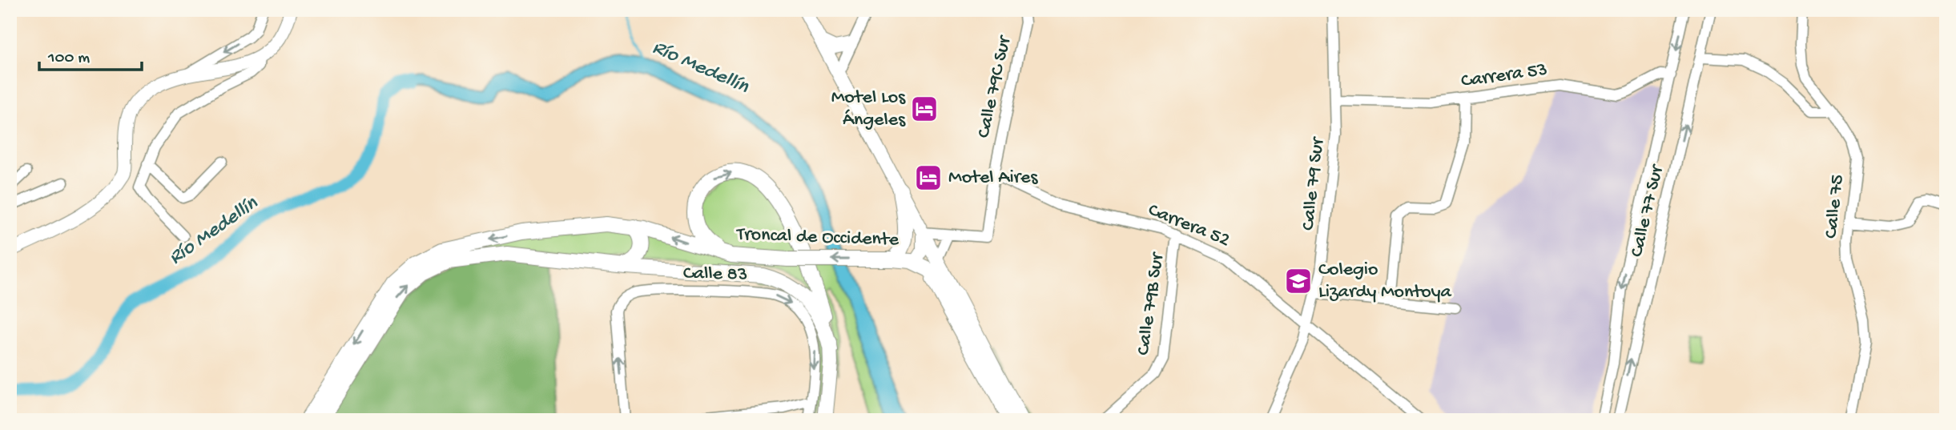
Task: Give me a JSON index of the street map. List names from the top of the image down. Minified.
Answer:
{"streets":{"highway":["Troncal de Occidente"],"street":["Carrera 53","Calle 79C Sur","Calle 79 Sur","Calle 75","Calle 77 Sur","Carrera 52","Calle 83","Calle 79B Sur"]},"crossings":[["Carrera 53","Calle 79 Sur"],["Carrera 53","Calle 77 Sur"],["Calle 79C Sur","Carrera 52"],["Calle 79 Sur","Carrera 52"],["Carrera 52","Calle 79B Sur"]],"water":["Río Medellín"],"places":{"hotel":["Motel Los Ángeles","Motel Aires"],"school or university":["Colegio Lizardy Montoya"]},"scale_bar":"100 m"}
